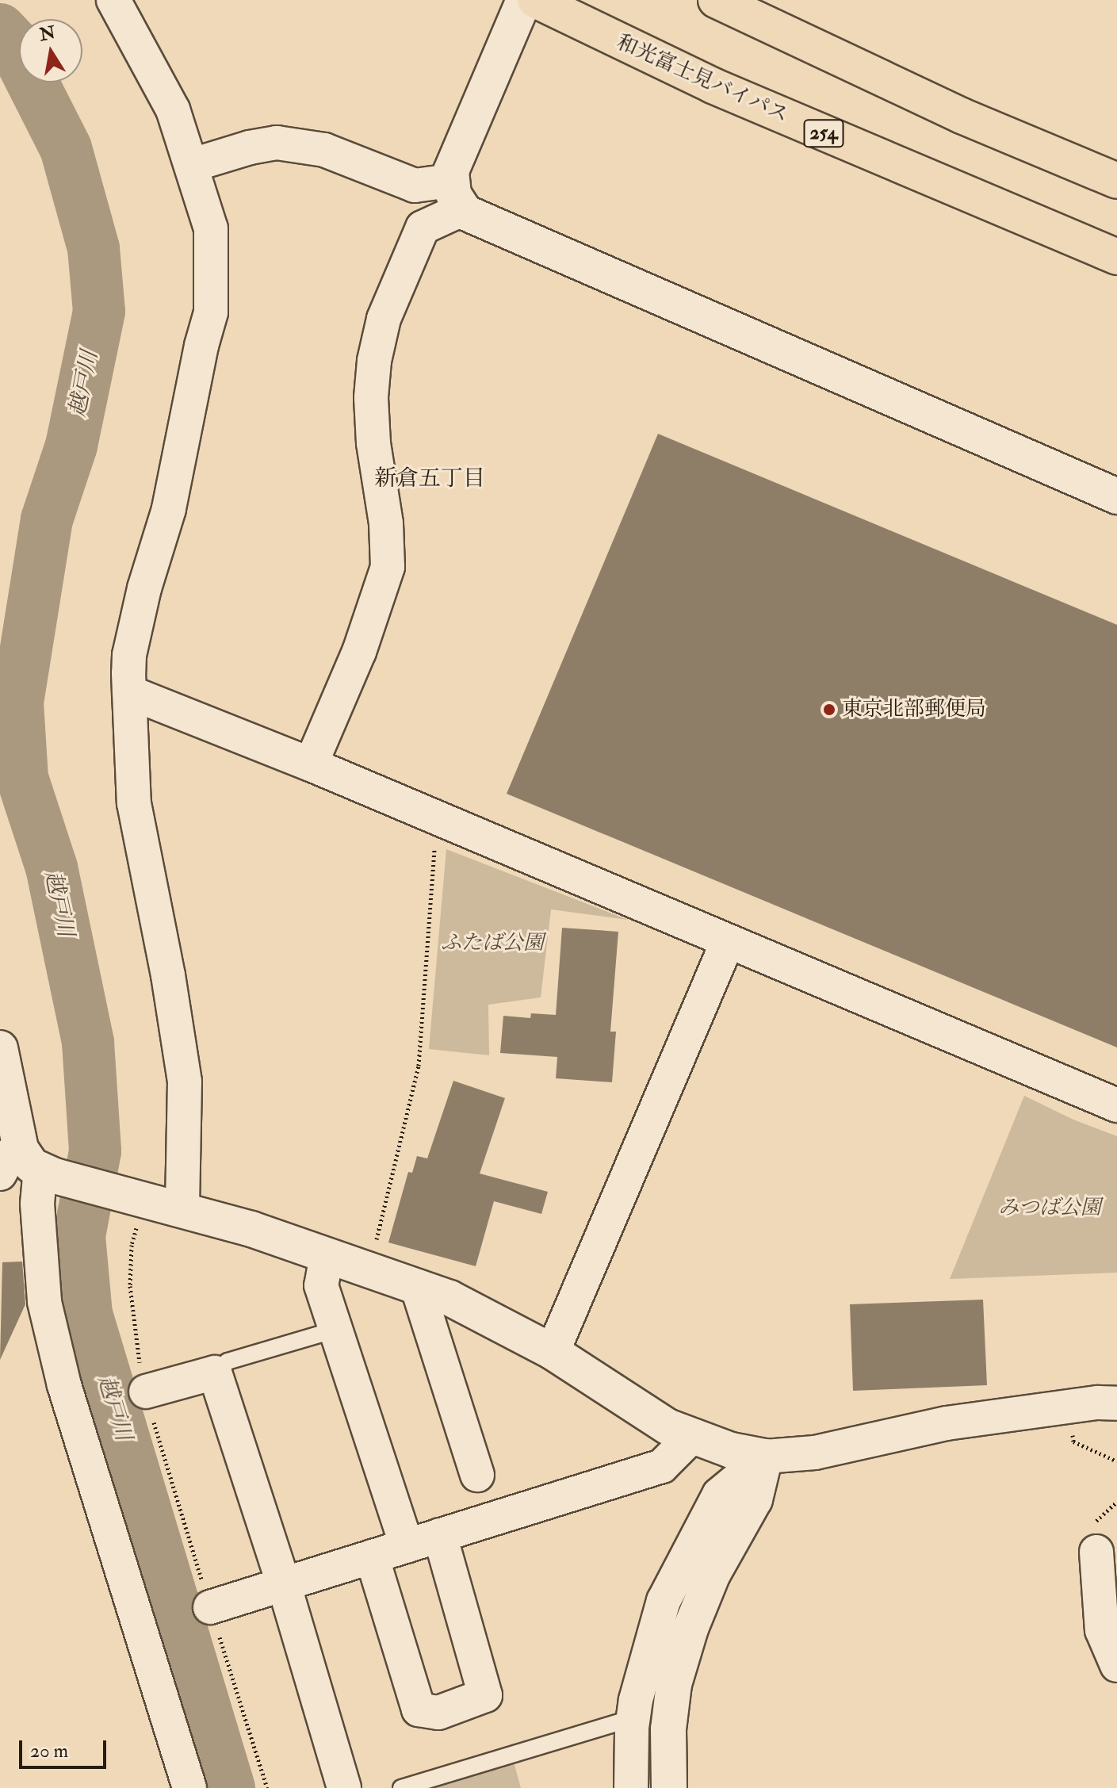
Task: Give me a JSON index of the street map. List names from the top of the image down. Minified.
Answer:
{"streets":{"highway":["和光富士見バイパス","254"]},"districts":["新倉五丁目"],"water":["越戸川"],"parks":["ふたば公園","みつば公園"],"places":["東京北部郵便局"],"scale_bar":"20 m","north":"top"}
